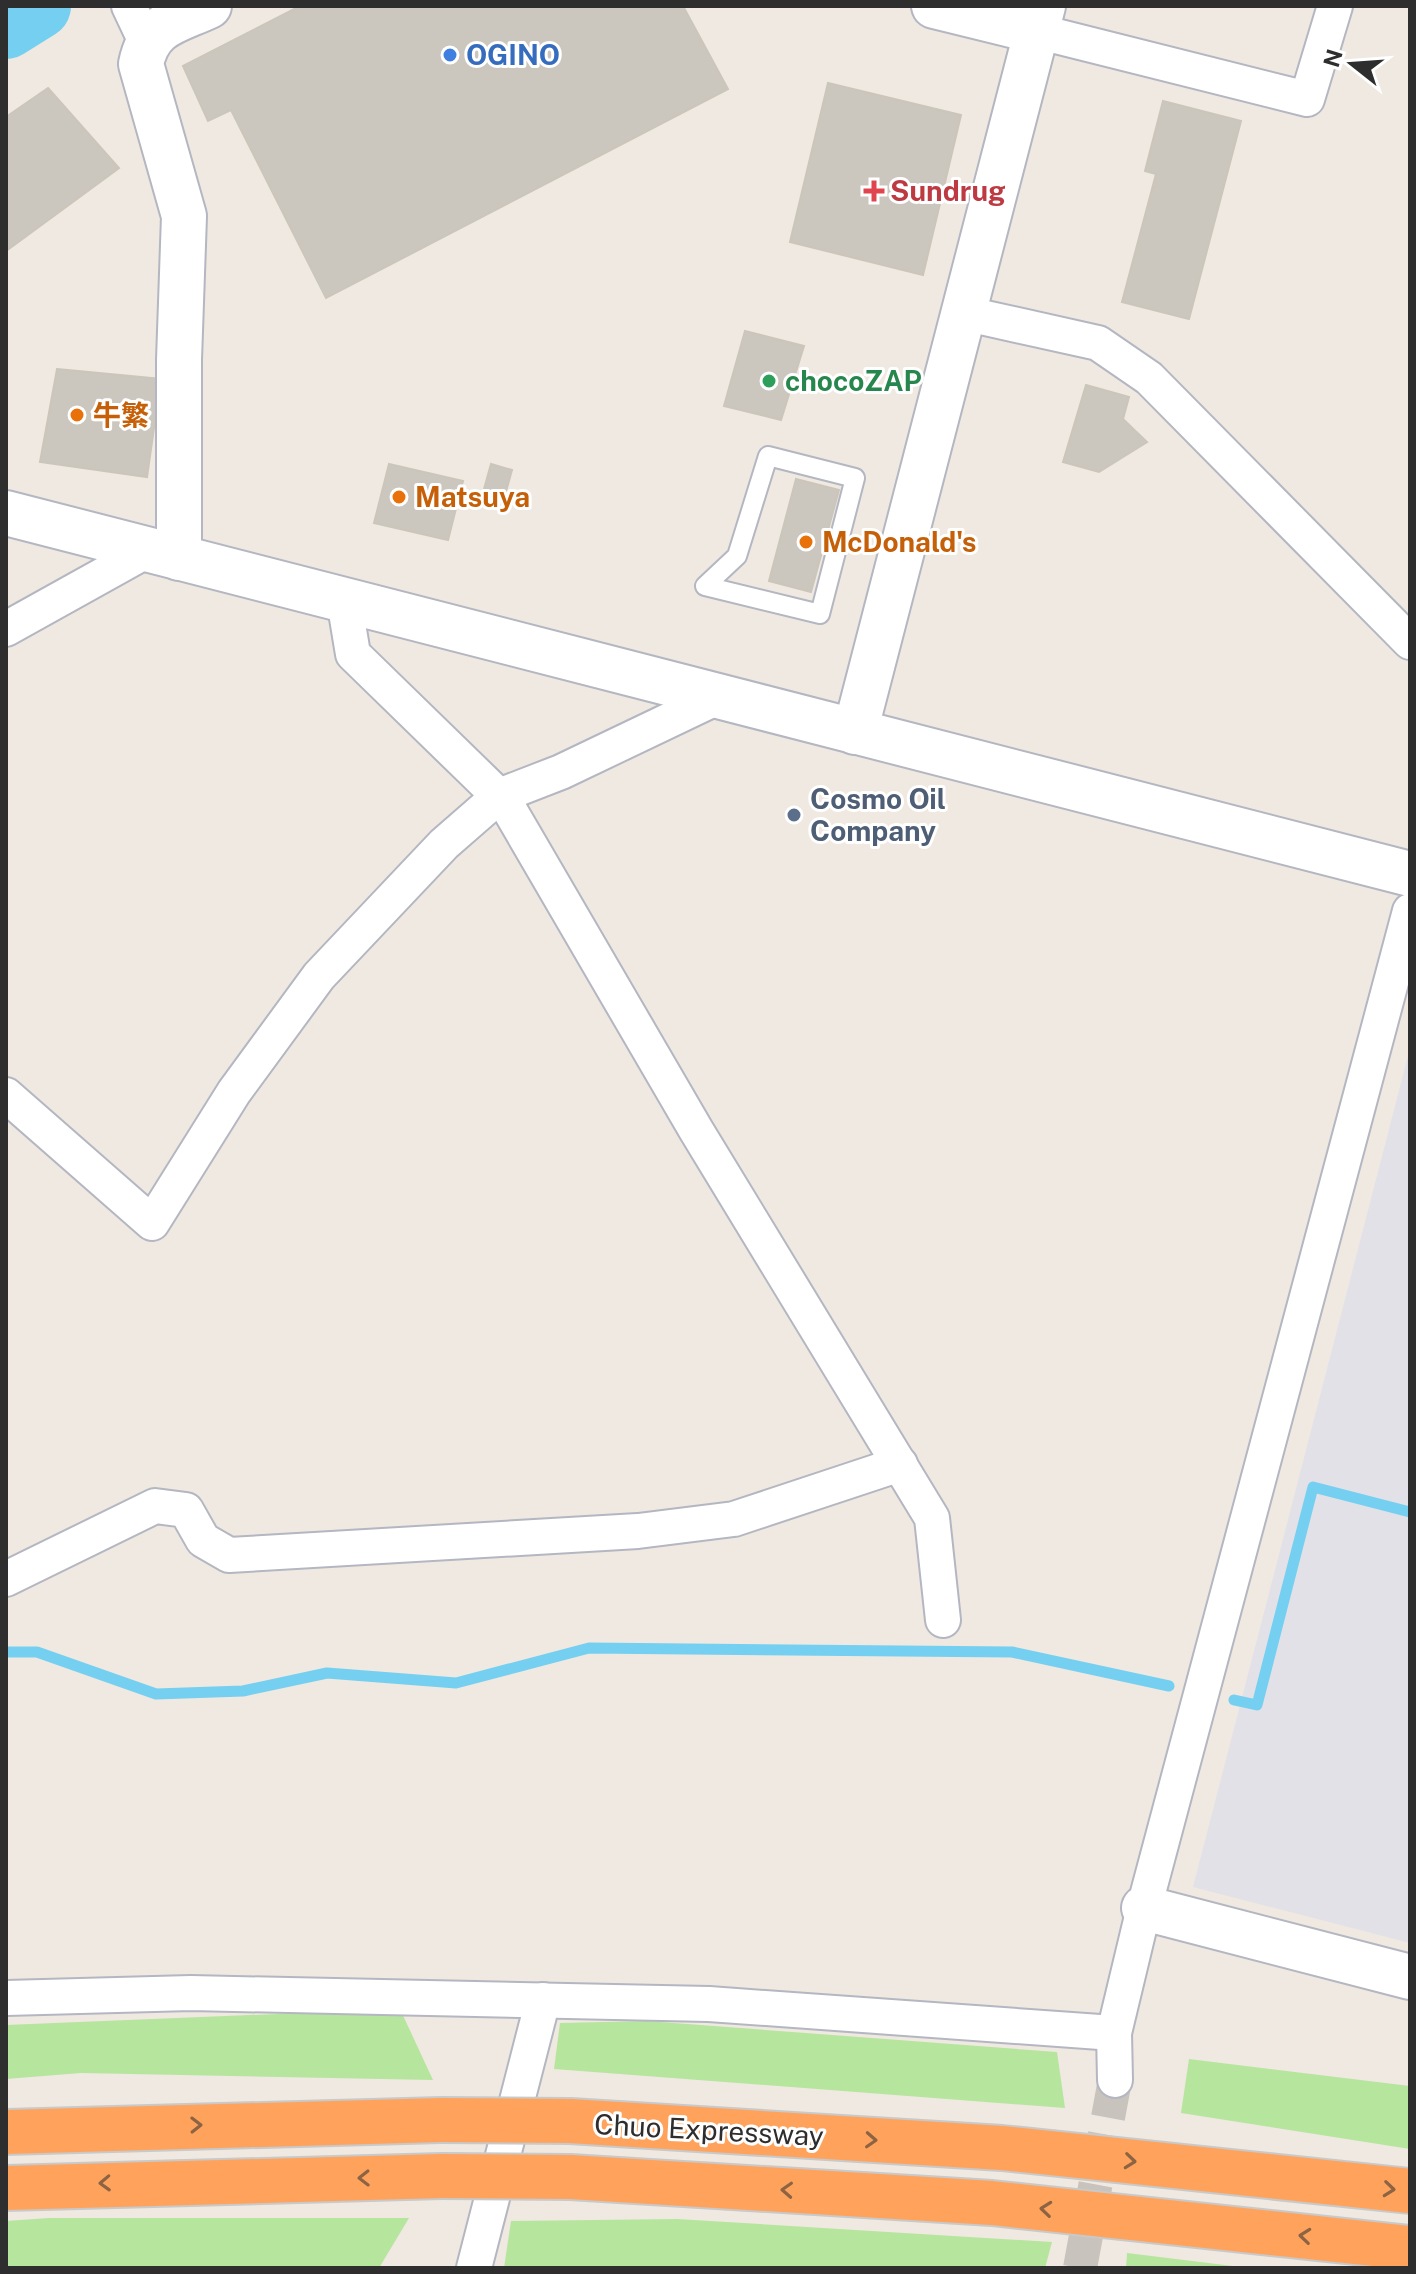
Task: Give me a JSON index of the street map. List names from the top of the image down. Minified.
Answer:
{"streets":{"highway":["Chuo Expressway"]},"places":{"other":["OGINO","chocoZAP","牛繁","Matsuya","McDonald's","Cosmo Oil Company"],"health":["Sundrug"]},"north":"left"}
